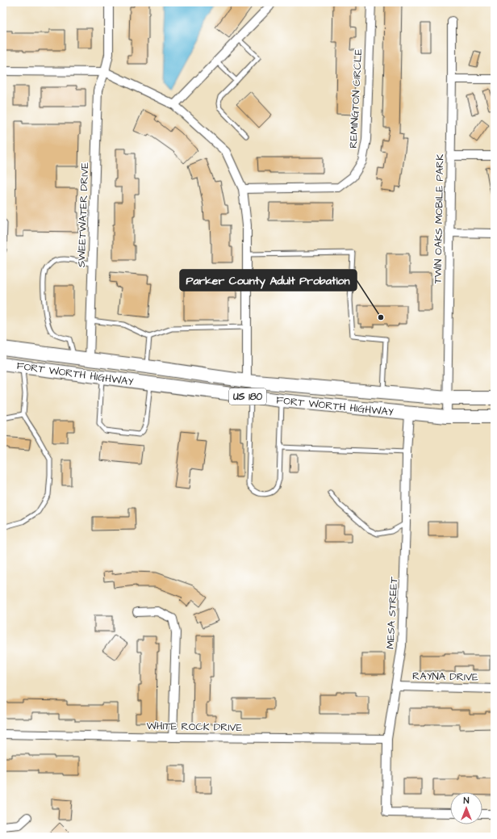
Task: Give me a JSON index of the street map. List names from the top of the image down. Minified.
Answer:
{"streets":{"main road":["FORT WORTH HIGHWAY","US 180"],"street":["REMINGTON CIRCLE","SWEETWATER DRIVE","TWIN OAKS MOBILE PARK","MESA STREET","RAYNA DRIVE","WHITE ROCK DRIVE"]},"crossings":[["SWEETWATER DRIVE","FORT WORTH HIGHWAY"],["TWIN OAKS MOBILE PARK","FORT WORTH HIGHWAY"],["FORT WORTH HIGHWAY","MESA STREET"],["MESA STREET","RAYNA DRIVE"],["MESA STREET","WHITE ROCK DRIVE"]],"places":["Parker County Adult Probation"],"north":"top"}
